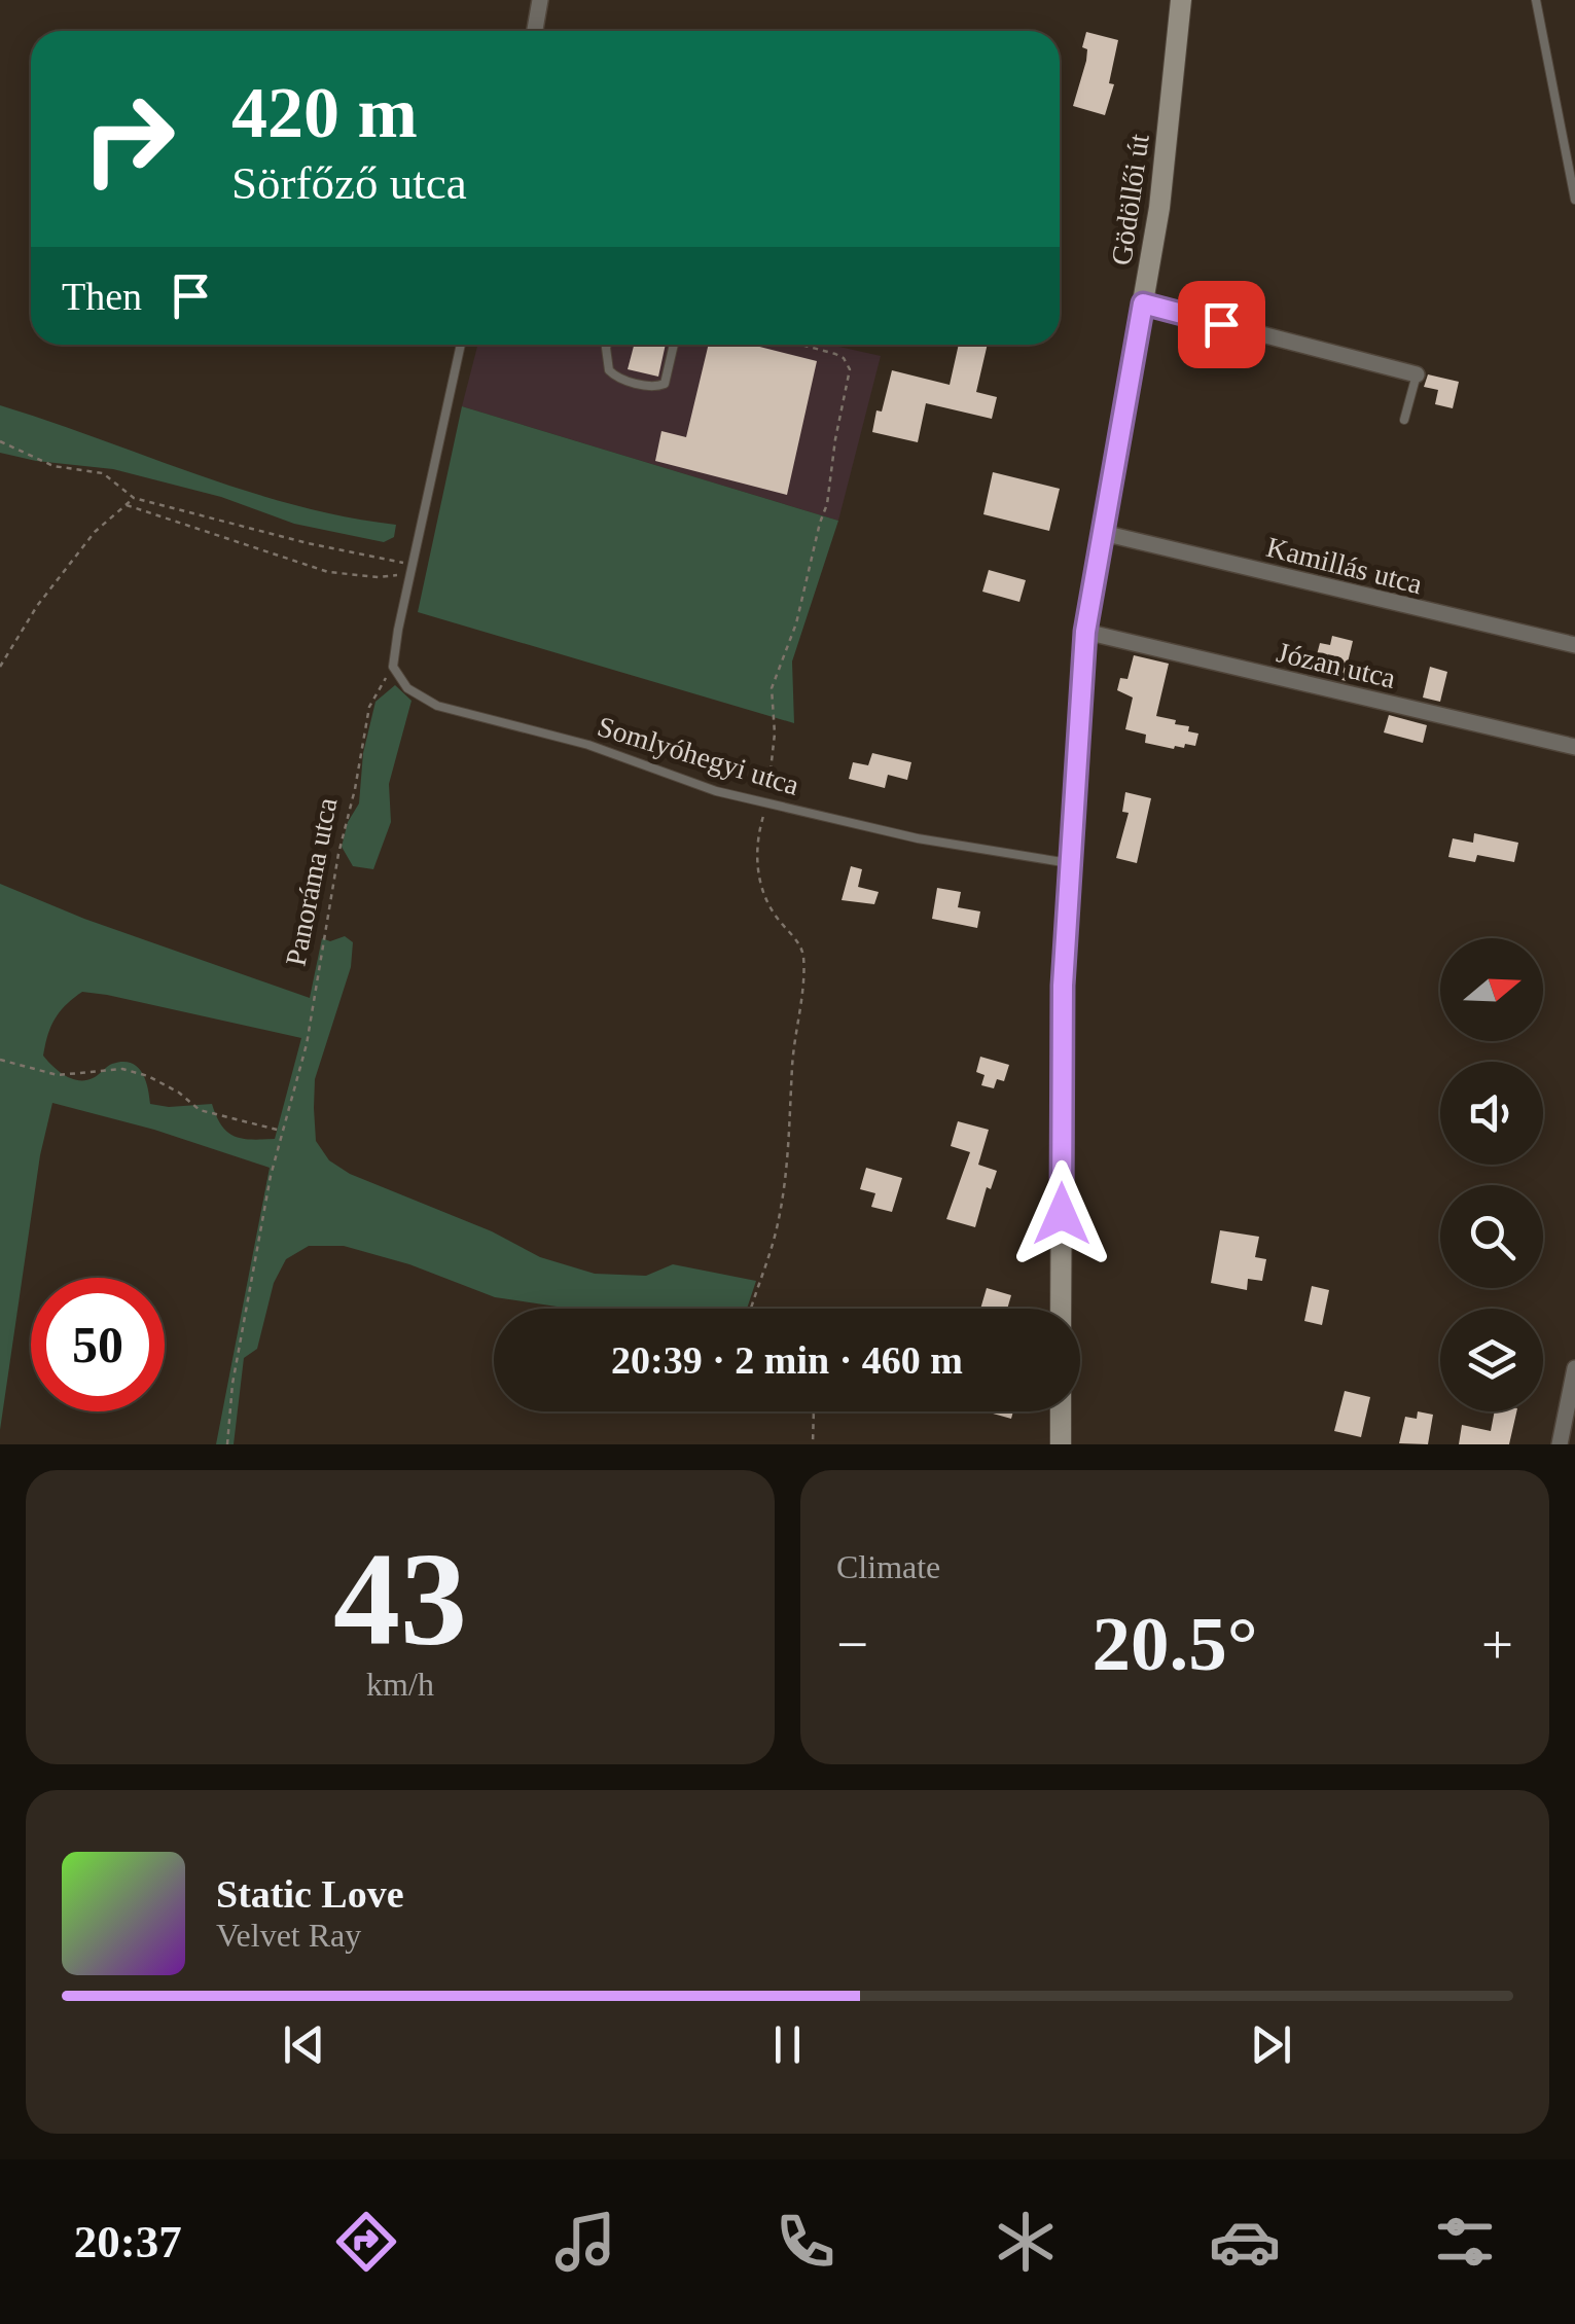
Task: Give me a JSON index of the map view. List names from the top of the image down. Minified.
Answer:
{"streets":{"main road":["Gödöllői út"],"street":["Kamillás utca","Józan utca"],"lane":["Somlyóhegyi utca"],"path":["Panoráma utca"]},"crossings":[["Gödöllői út","Kamillás utca"],["Gödöllői út","Józan utca"],["Gödöllői út","Somlyóhegyi utca"],["Somlyóhegyi utca","Panoráma utca"]],"north":"right","page":{"turn":["420 m","Sörfőző utca"],"then":"Then","limit":"50","trip":"20:39 · 2 min · 460 m","tile":[["43","km/h"],"Climate"],"heat":["−","20.5°","+"],"song":["Static Love","Velvet Ray"],"tabs":"20:37"}}
